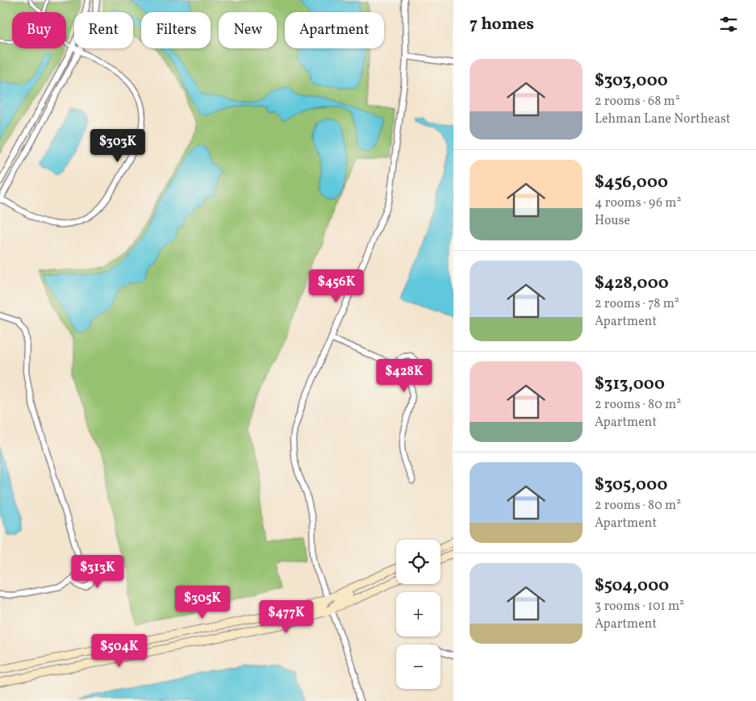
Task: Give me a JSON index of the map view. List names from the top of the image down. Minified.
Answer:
{"page":{"heading":"7 homes","chip":["Buy","Rent","Filters","New","Apartment"],"list":[{"name":"$303,000","note":"2 rooms · 68 m² · Lehman Lane Northeast"},{"name":"$456,000","note":"4 rooms · 96 m² · House"},{"name":"$428,000","note":"2 rooms · 78 m² · Apartment"},{"name":"$313,000","note":"2 rooms · 80 m² · Apartment"},{"name":"$305,000","note":"2 rooms · 80 m² · Apartment"},{"name":"$504,000","note":"3 rooms · 101 m² · Apartment"}],"price":["$303K","$456K","$428K","$313K","$305K","$477K","$504K"],"map_buttons":["+","−"]}}
